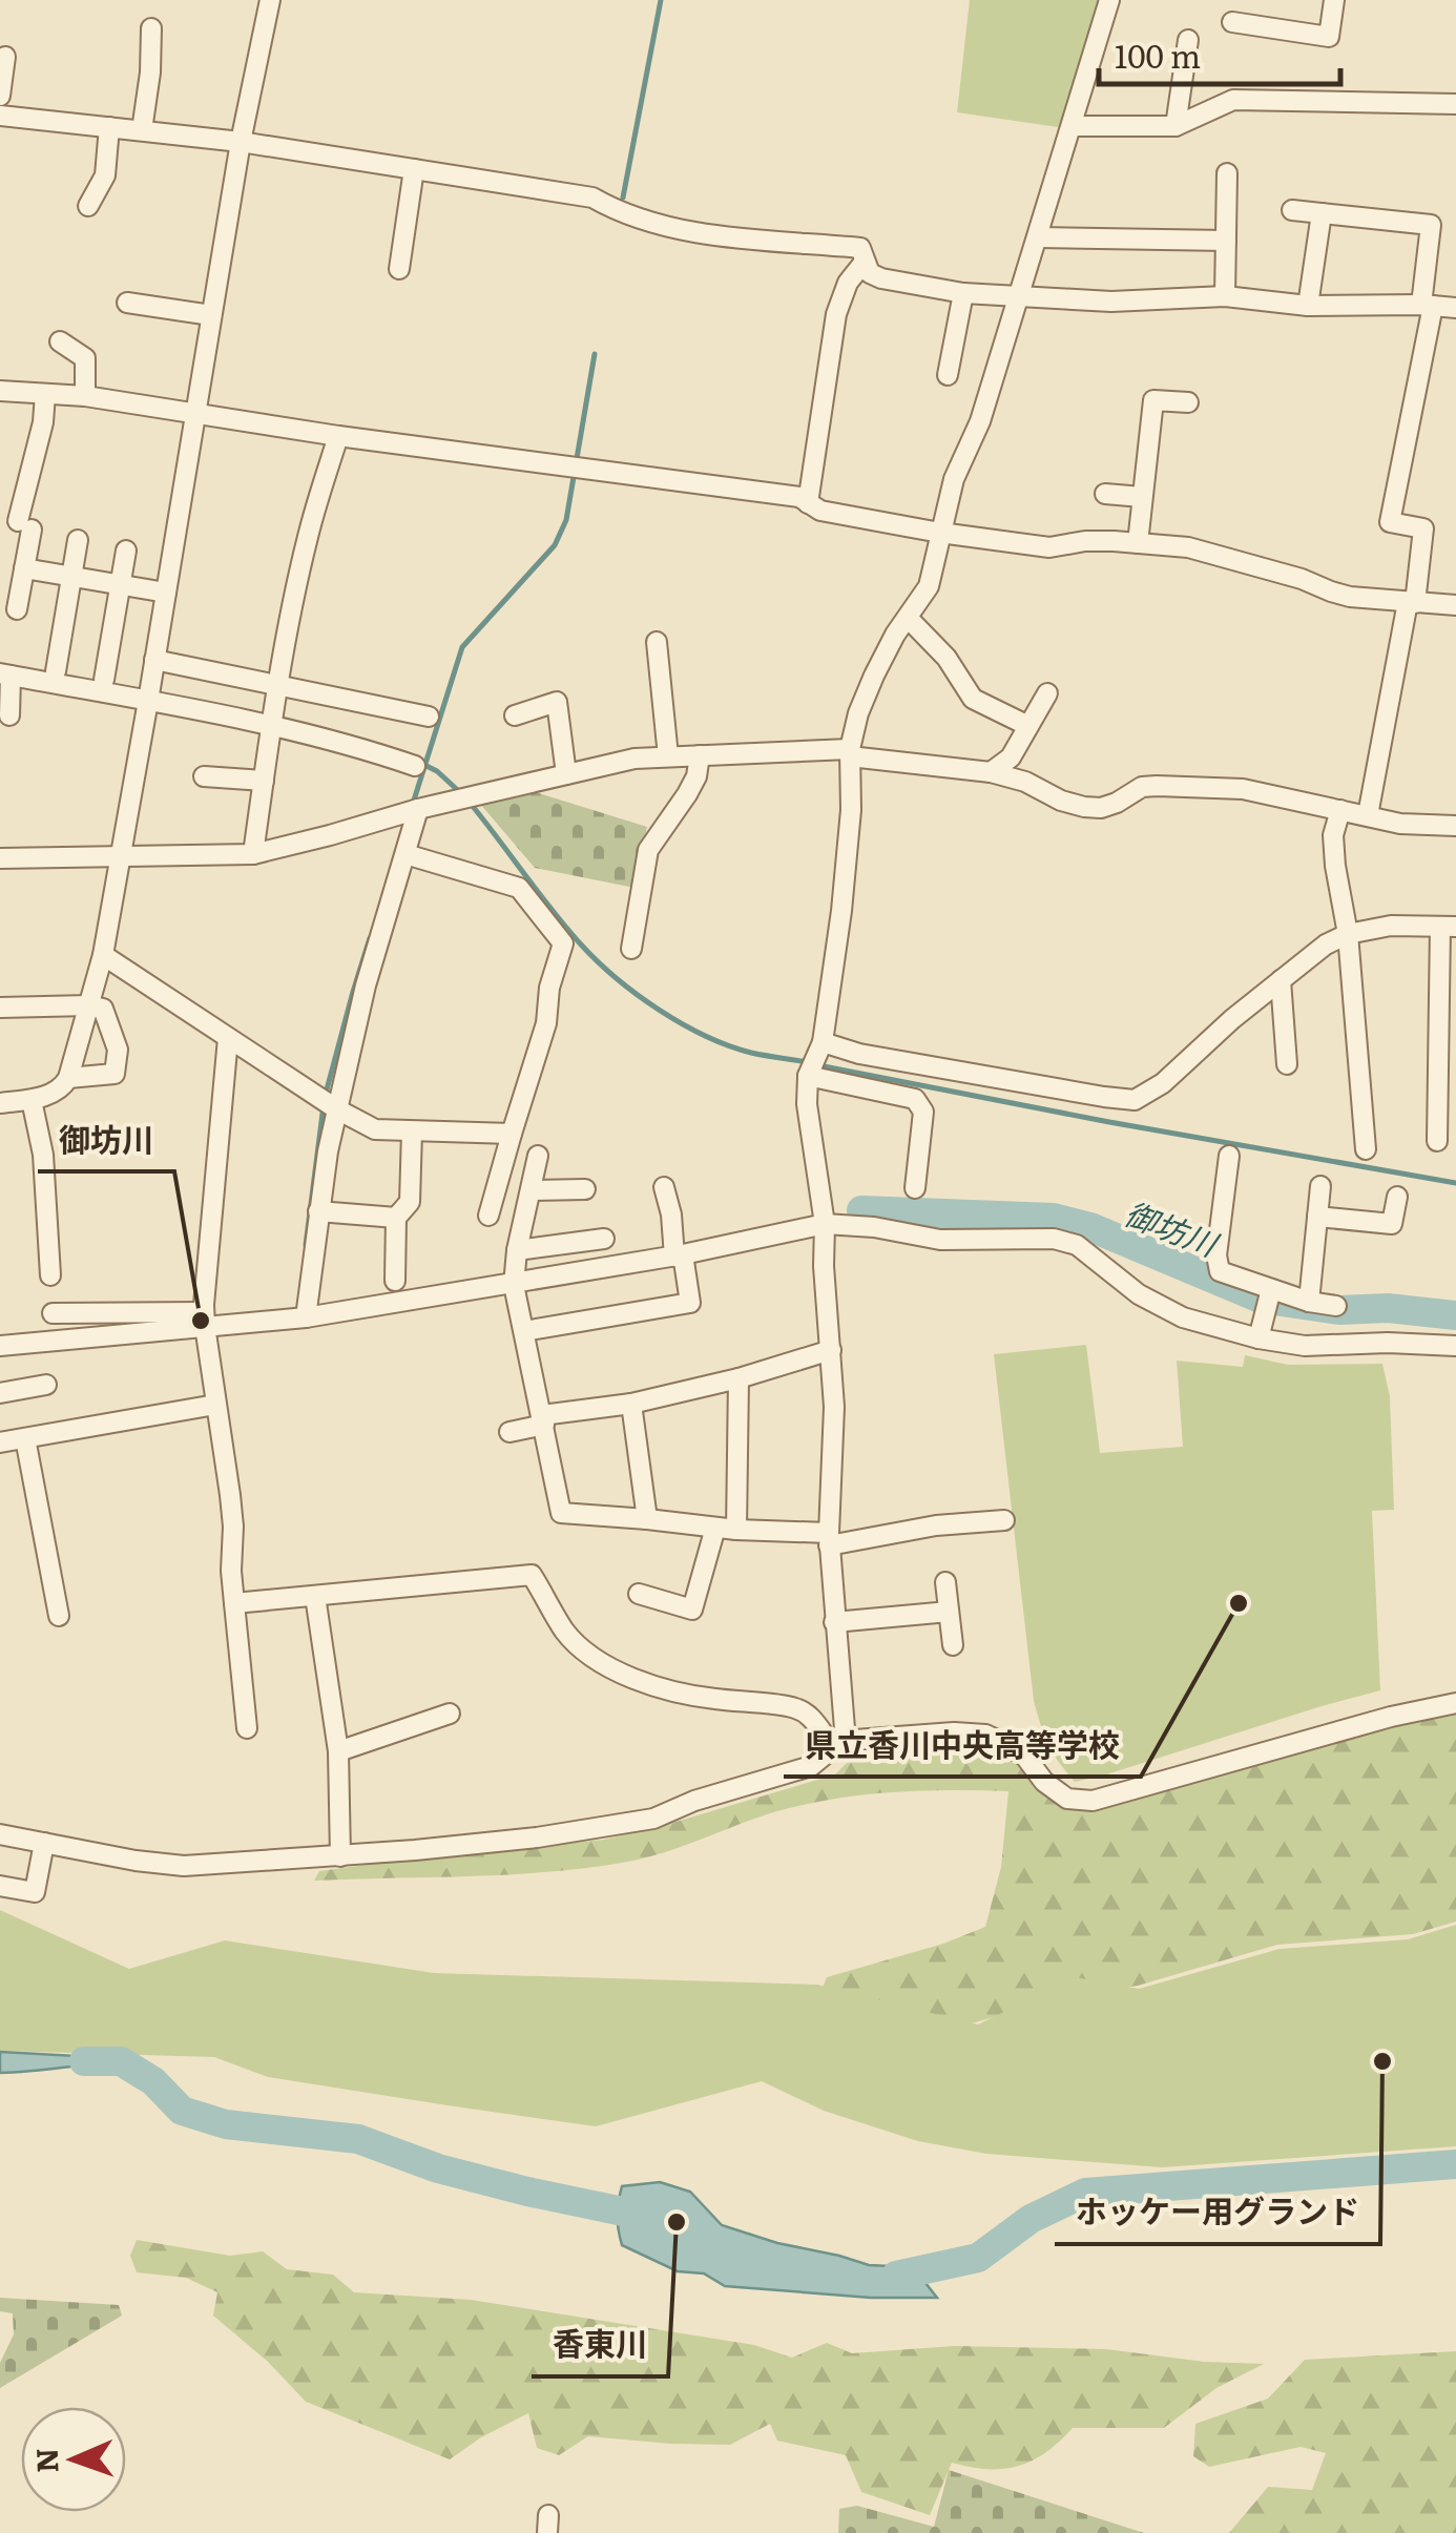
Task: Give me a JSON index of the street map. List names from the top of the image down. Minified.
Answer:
{"water":["御坊川"],"places":["御坊川","県立香川中央高等学校","ホッケー用グランド","香東川"],"scale_bar":"100 m","north":"left"}
